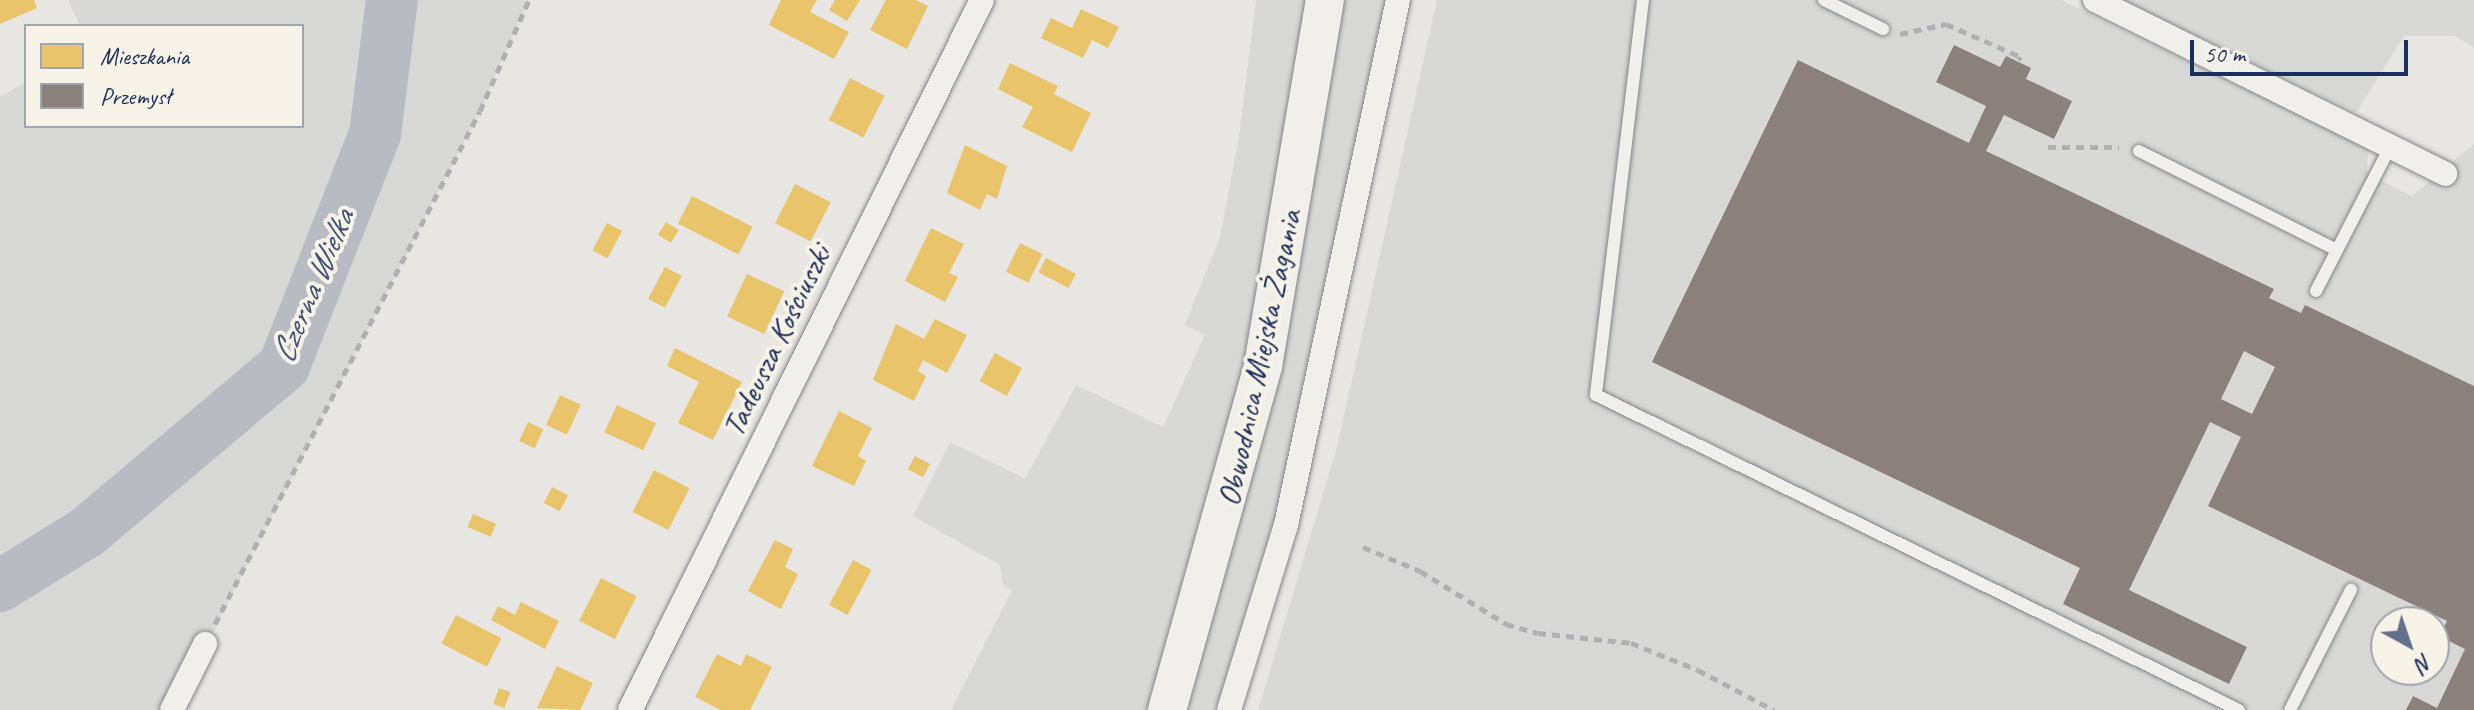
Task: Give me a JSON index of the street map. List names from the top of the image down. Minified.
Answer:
{"streets":{"main road":["Obwodnica Miejska Żagania"],"street":["Tadeusza Kościuszki"]},"water":["Czerna Wielka"],"legend":["Mieszkania","Przemysł"],"scale_bar":"50 m","north":"bottom right"}
